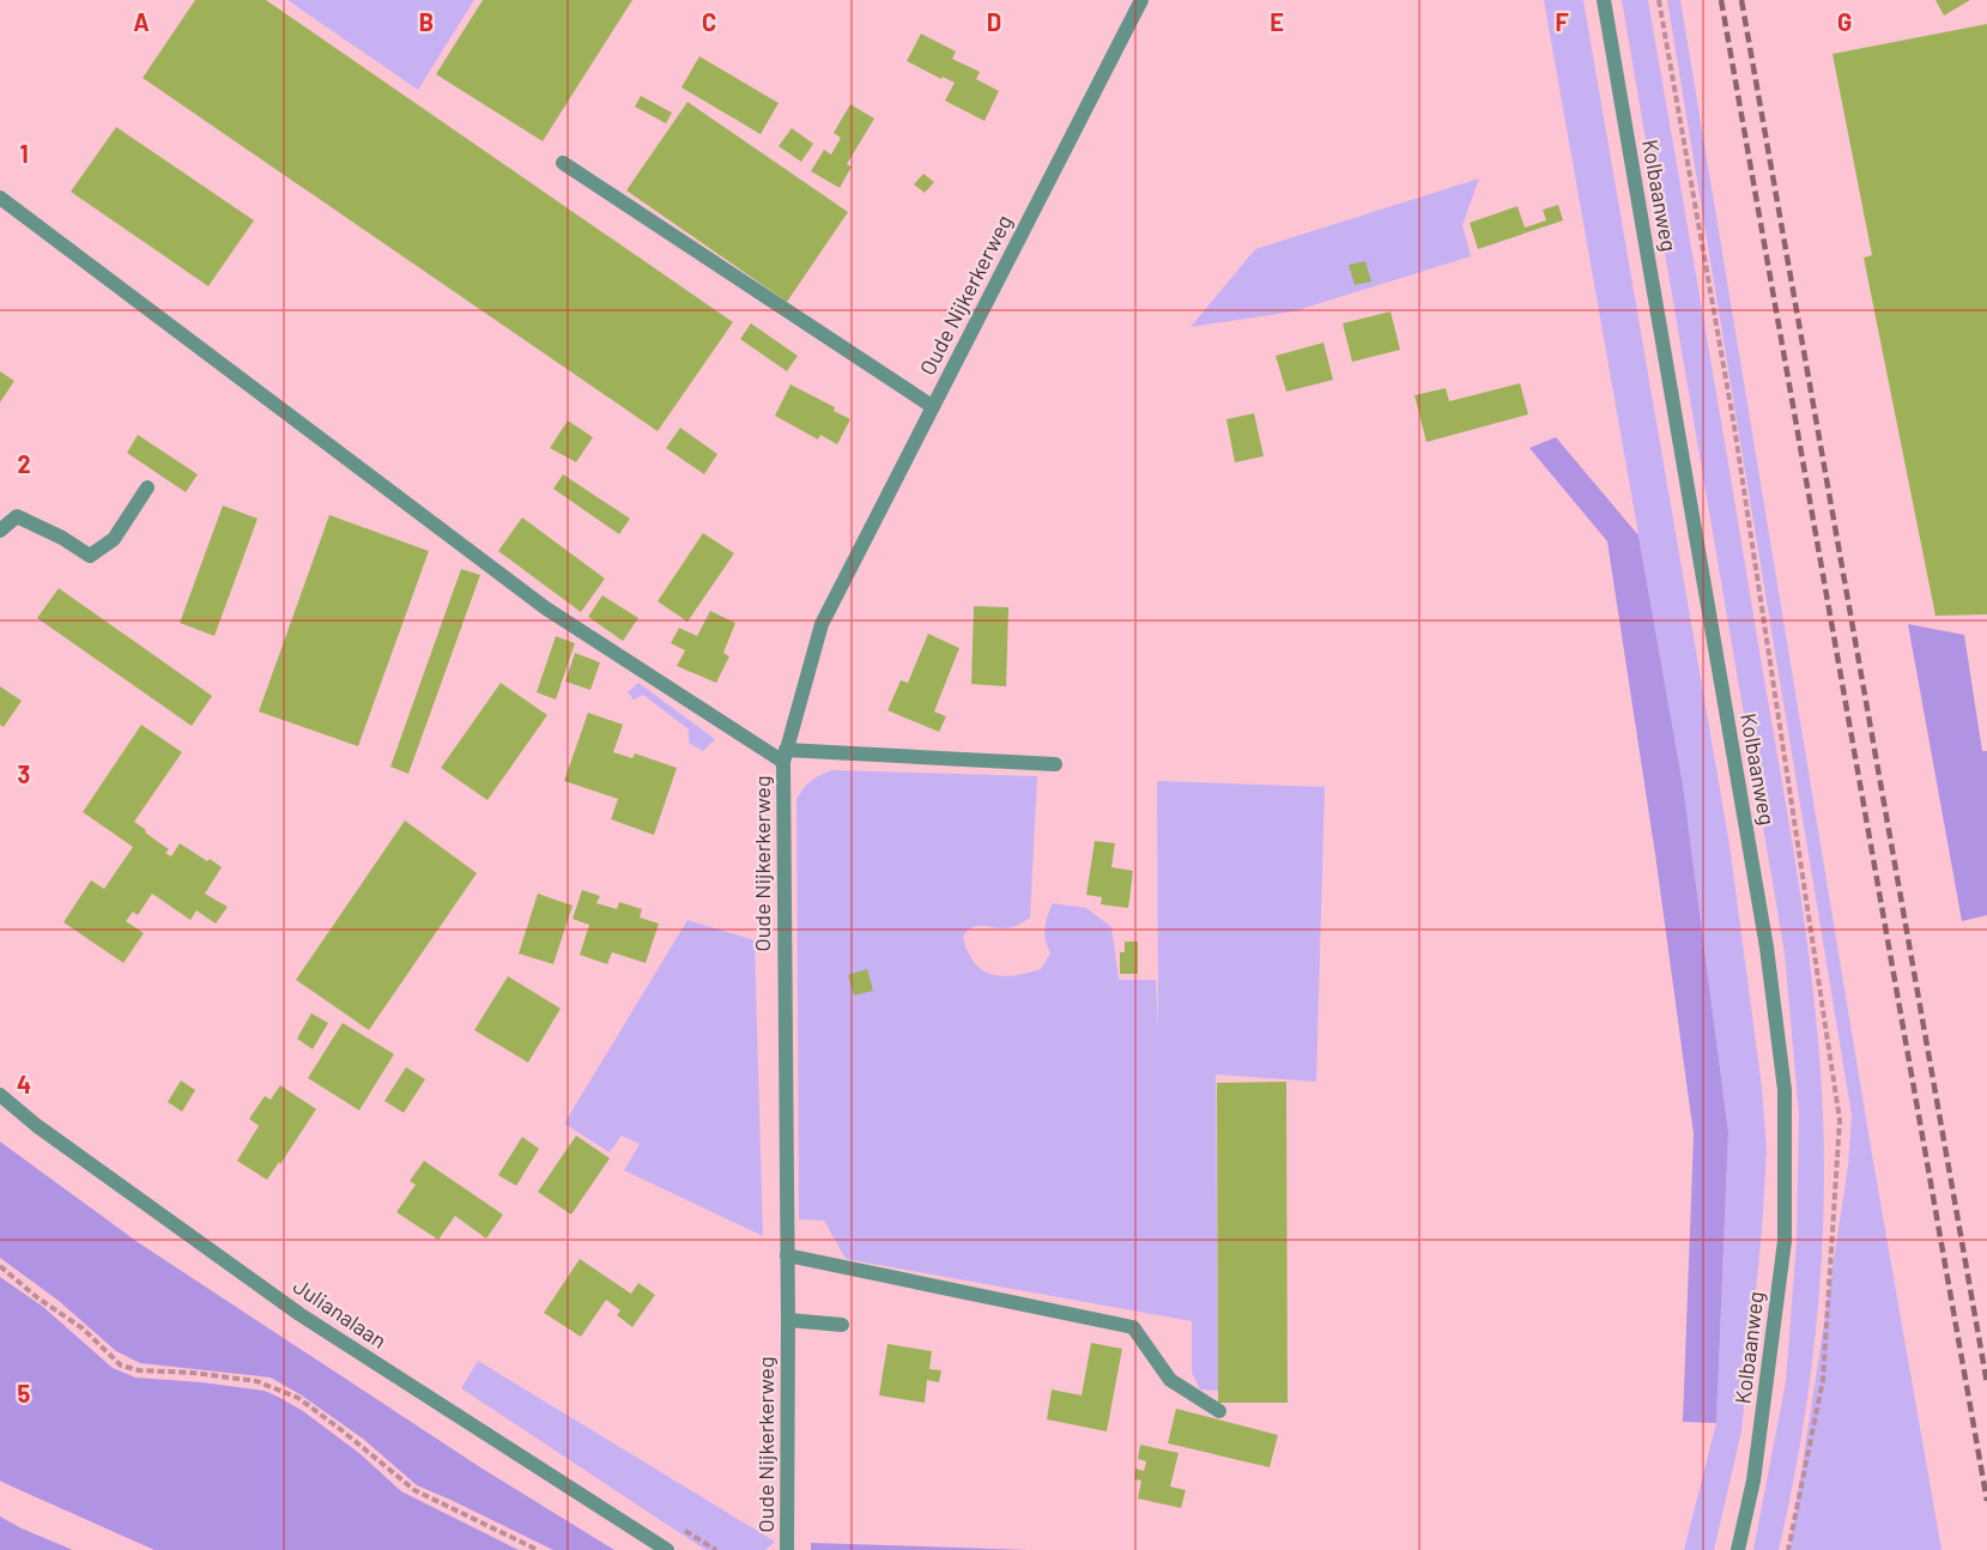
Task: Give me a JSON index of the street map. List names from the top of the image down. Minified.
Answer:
{"streets":{"street":["Kolbaanweg","Oude Nijkerkerweg","Julianalaan"]},"grid":{"columns":["A","B","C","D","E","F","G"],"rows":["1","2","3","4","5"]}}
